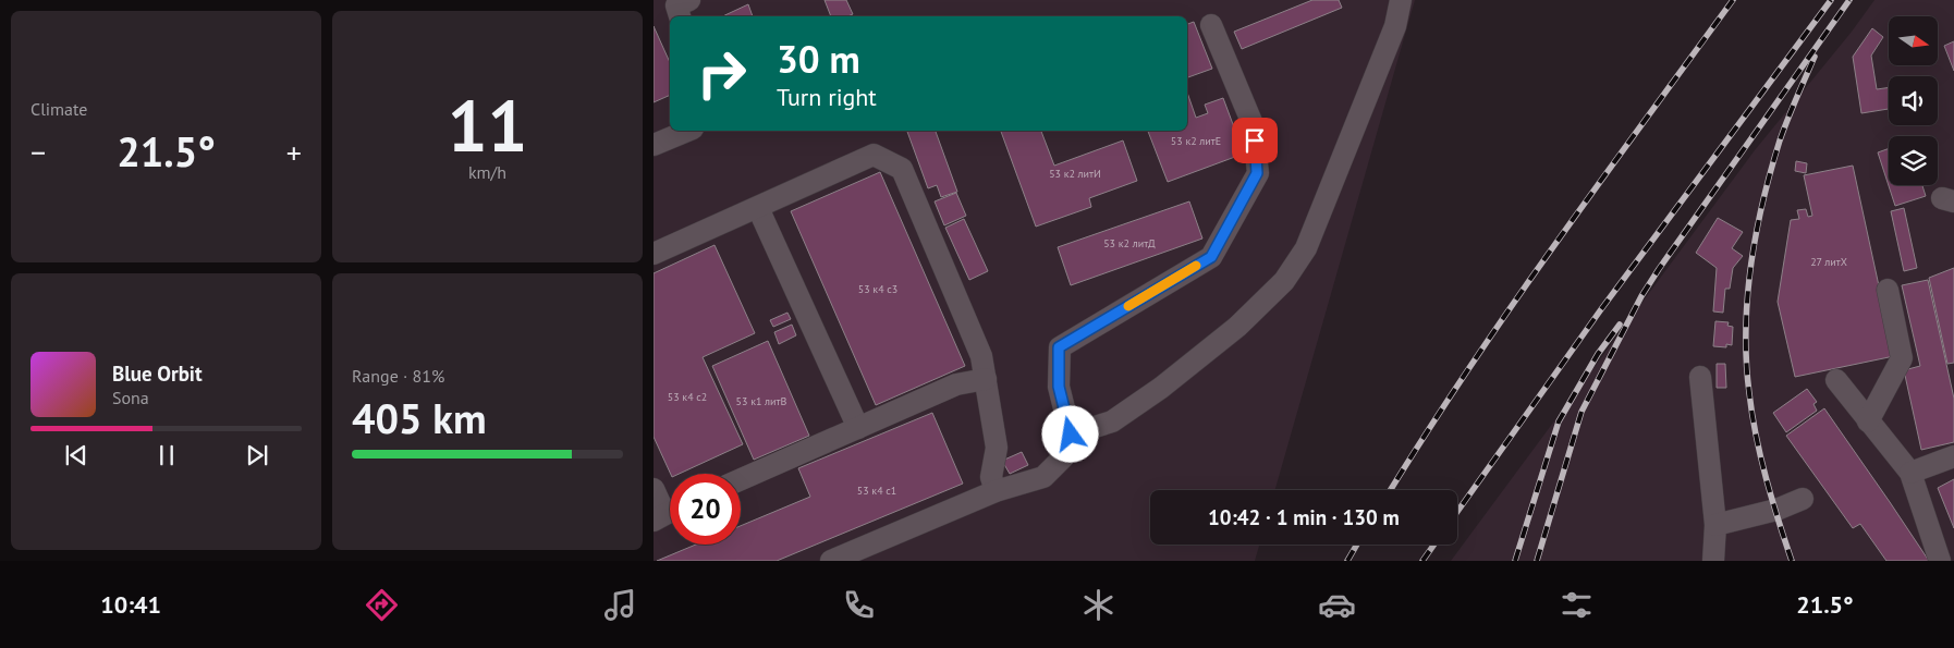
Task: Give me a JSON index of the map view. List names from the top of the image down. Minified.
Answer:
{"house_numbers":["53 к2 литЕ","53 к2 литИ","53 к2 литД","27 литХ","53 к4 с3","53 к4 с2","53 к1 литВ","53 к4 с1"],"north":"right","page":{"tile":["Climate",["11","km/h"],["Range · 81%","405 km"]],"turn":["30 m","Turn right"],"heat":["−","21.5°","+"],"song":["Blue Orbit","Sona"],"limit":"20","trip":"10:42 · 1 min · 130 m","tabs":["10:41","21.5°"]}}
